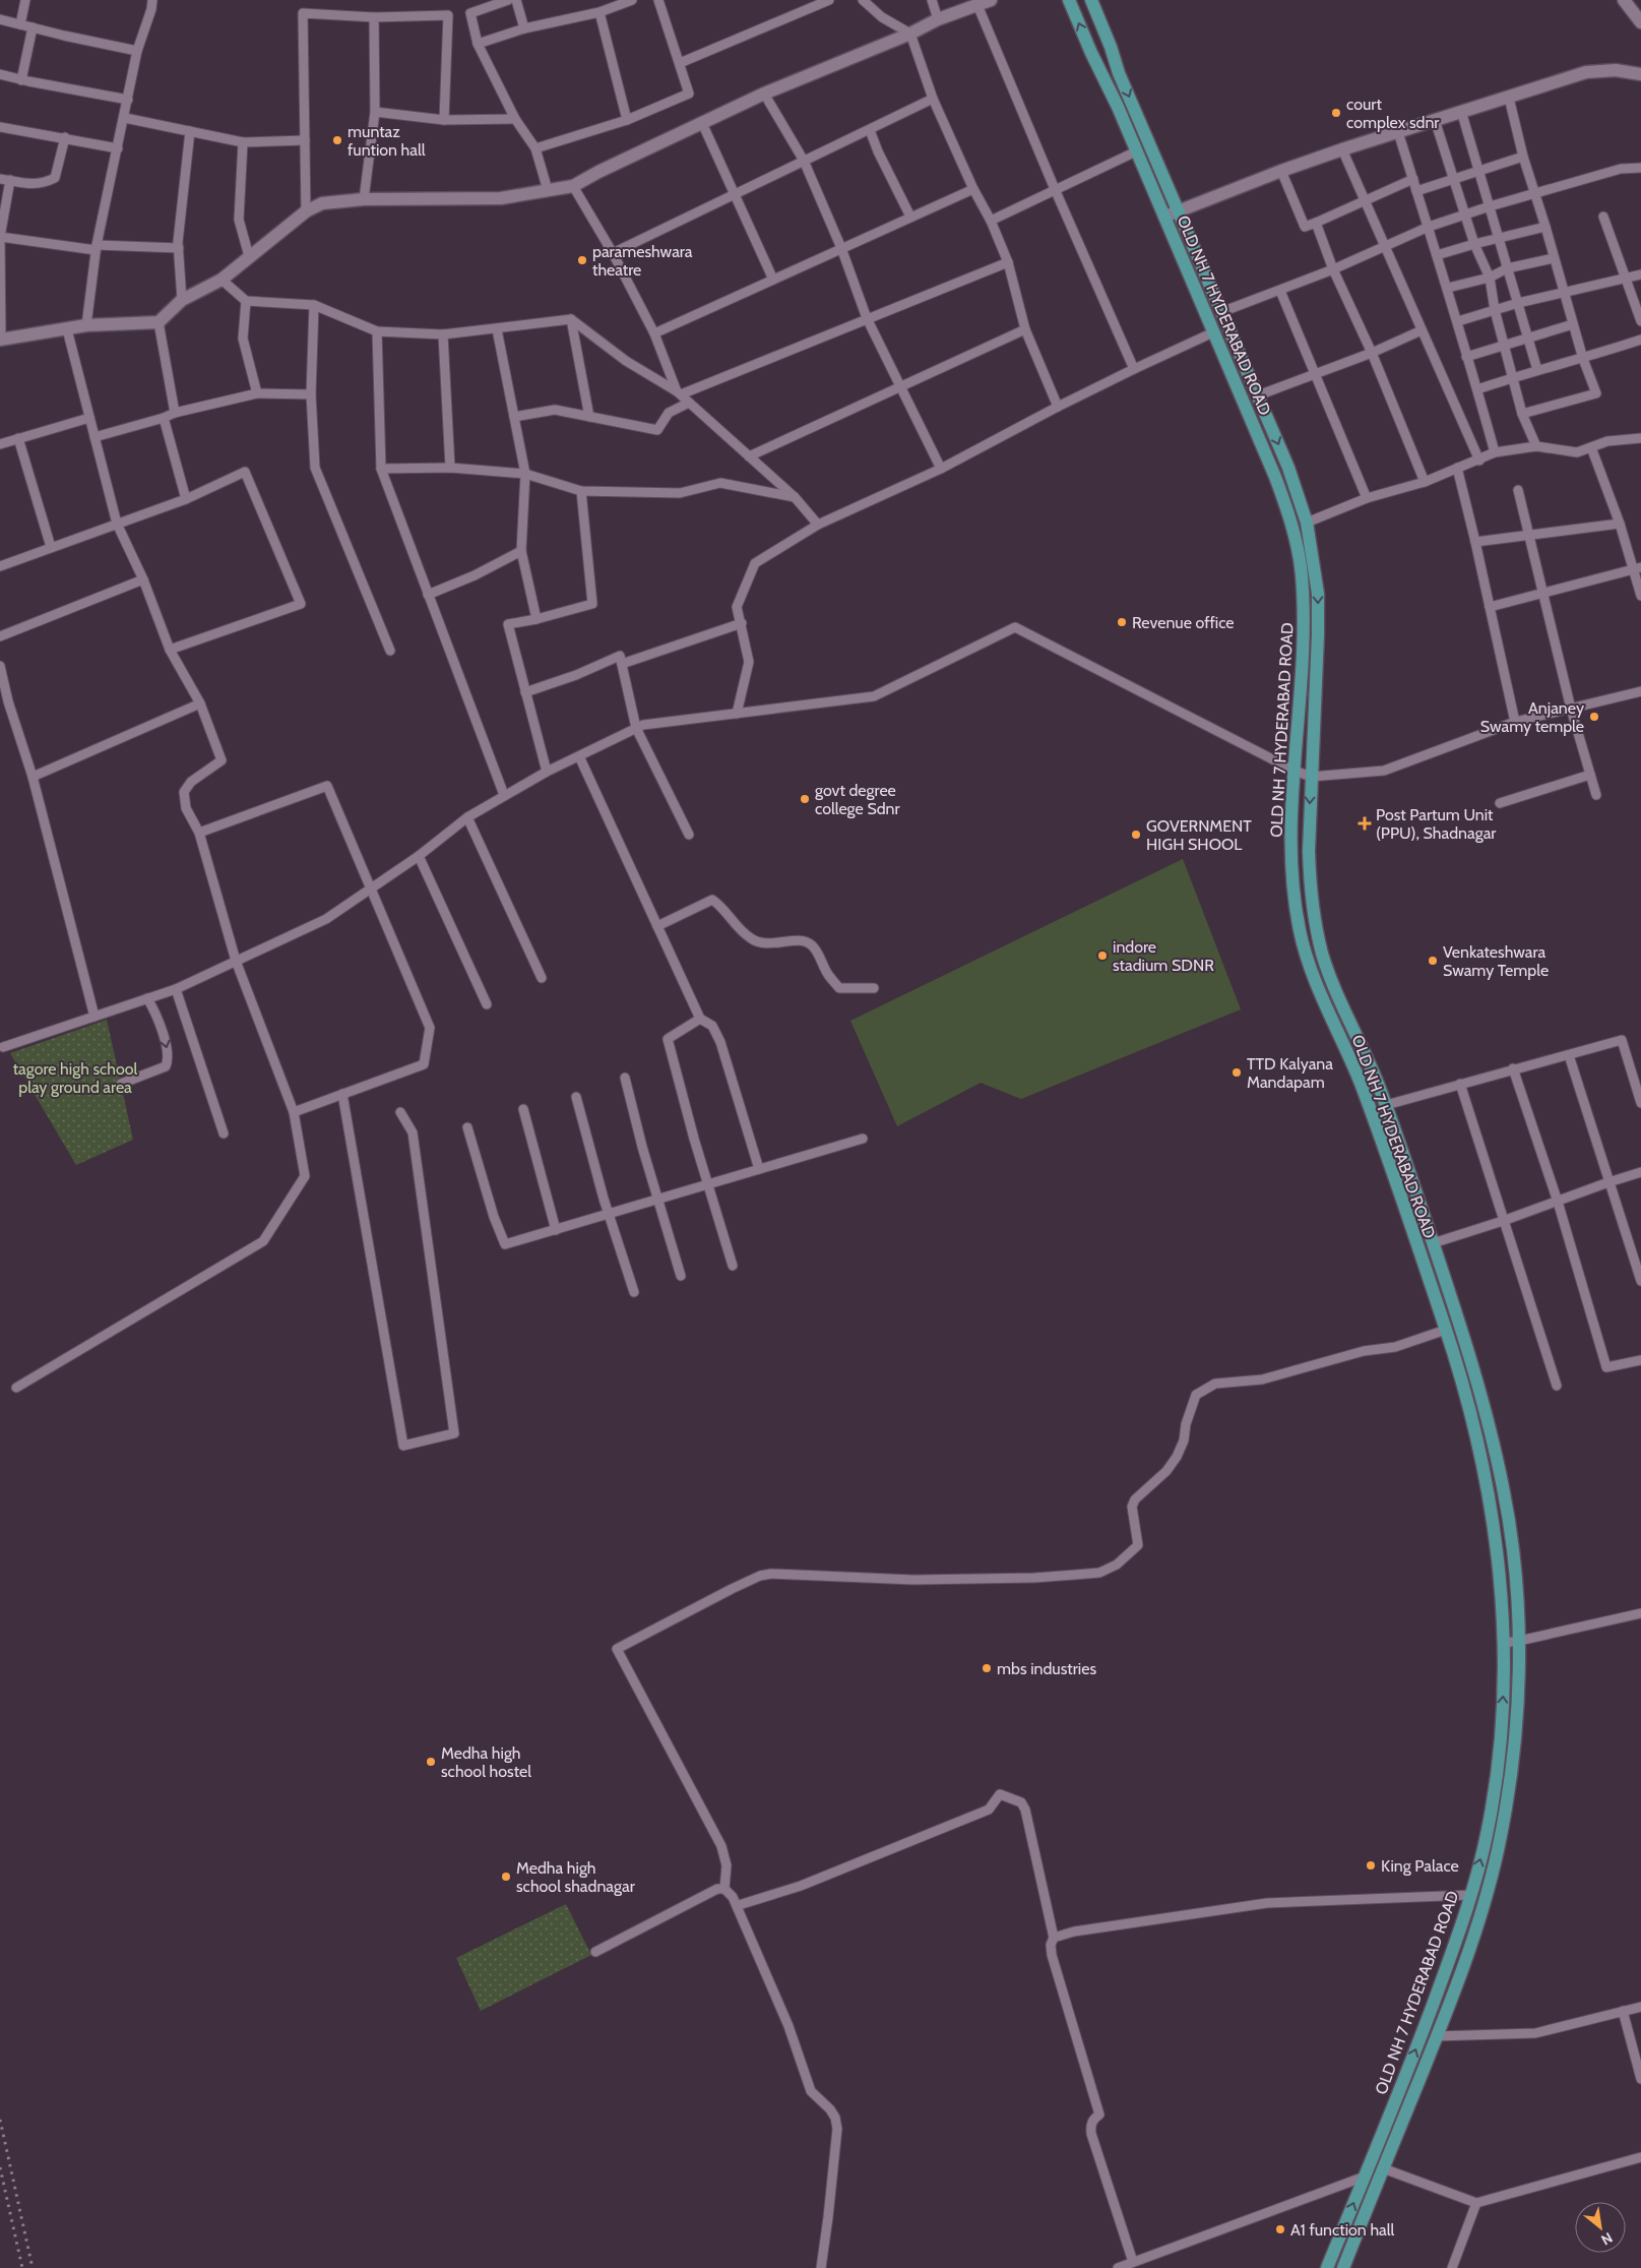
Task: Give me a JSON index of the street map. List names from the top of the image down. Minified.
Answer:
{"streets":{"main road":["OLD NH 7 HYDERABAD ROAD"]},"parks":["tagore high school play ground area"],"places":{"other":["court complex sdnr","muntaz funtion hall","parameshwara theatre","Revenue office","Anjaney Swamy temple","govt degree college Sdnr","GOVERNMENT HIGH SHOOL","indore stadium SDNR","Venkateshwara Swamy Temple","TTD Kalyana Mandapam","mbs industries","Medha high school hostel","King Palace","Medha high school shadnagar","A1 function hall"],"health":["Post Partum Unit (PPU), Shadnagar"]},"north":"bottom right"}
